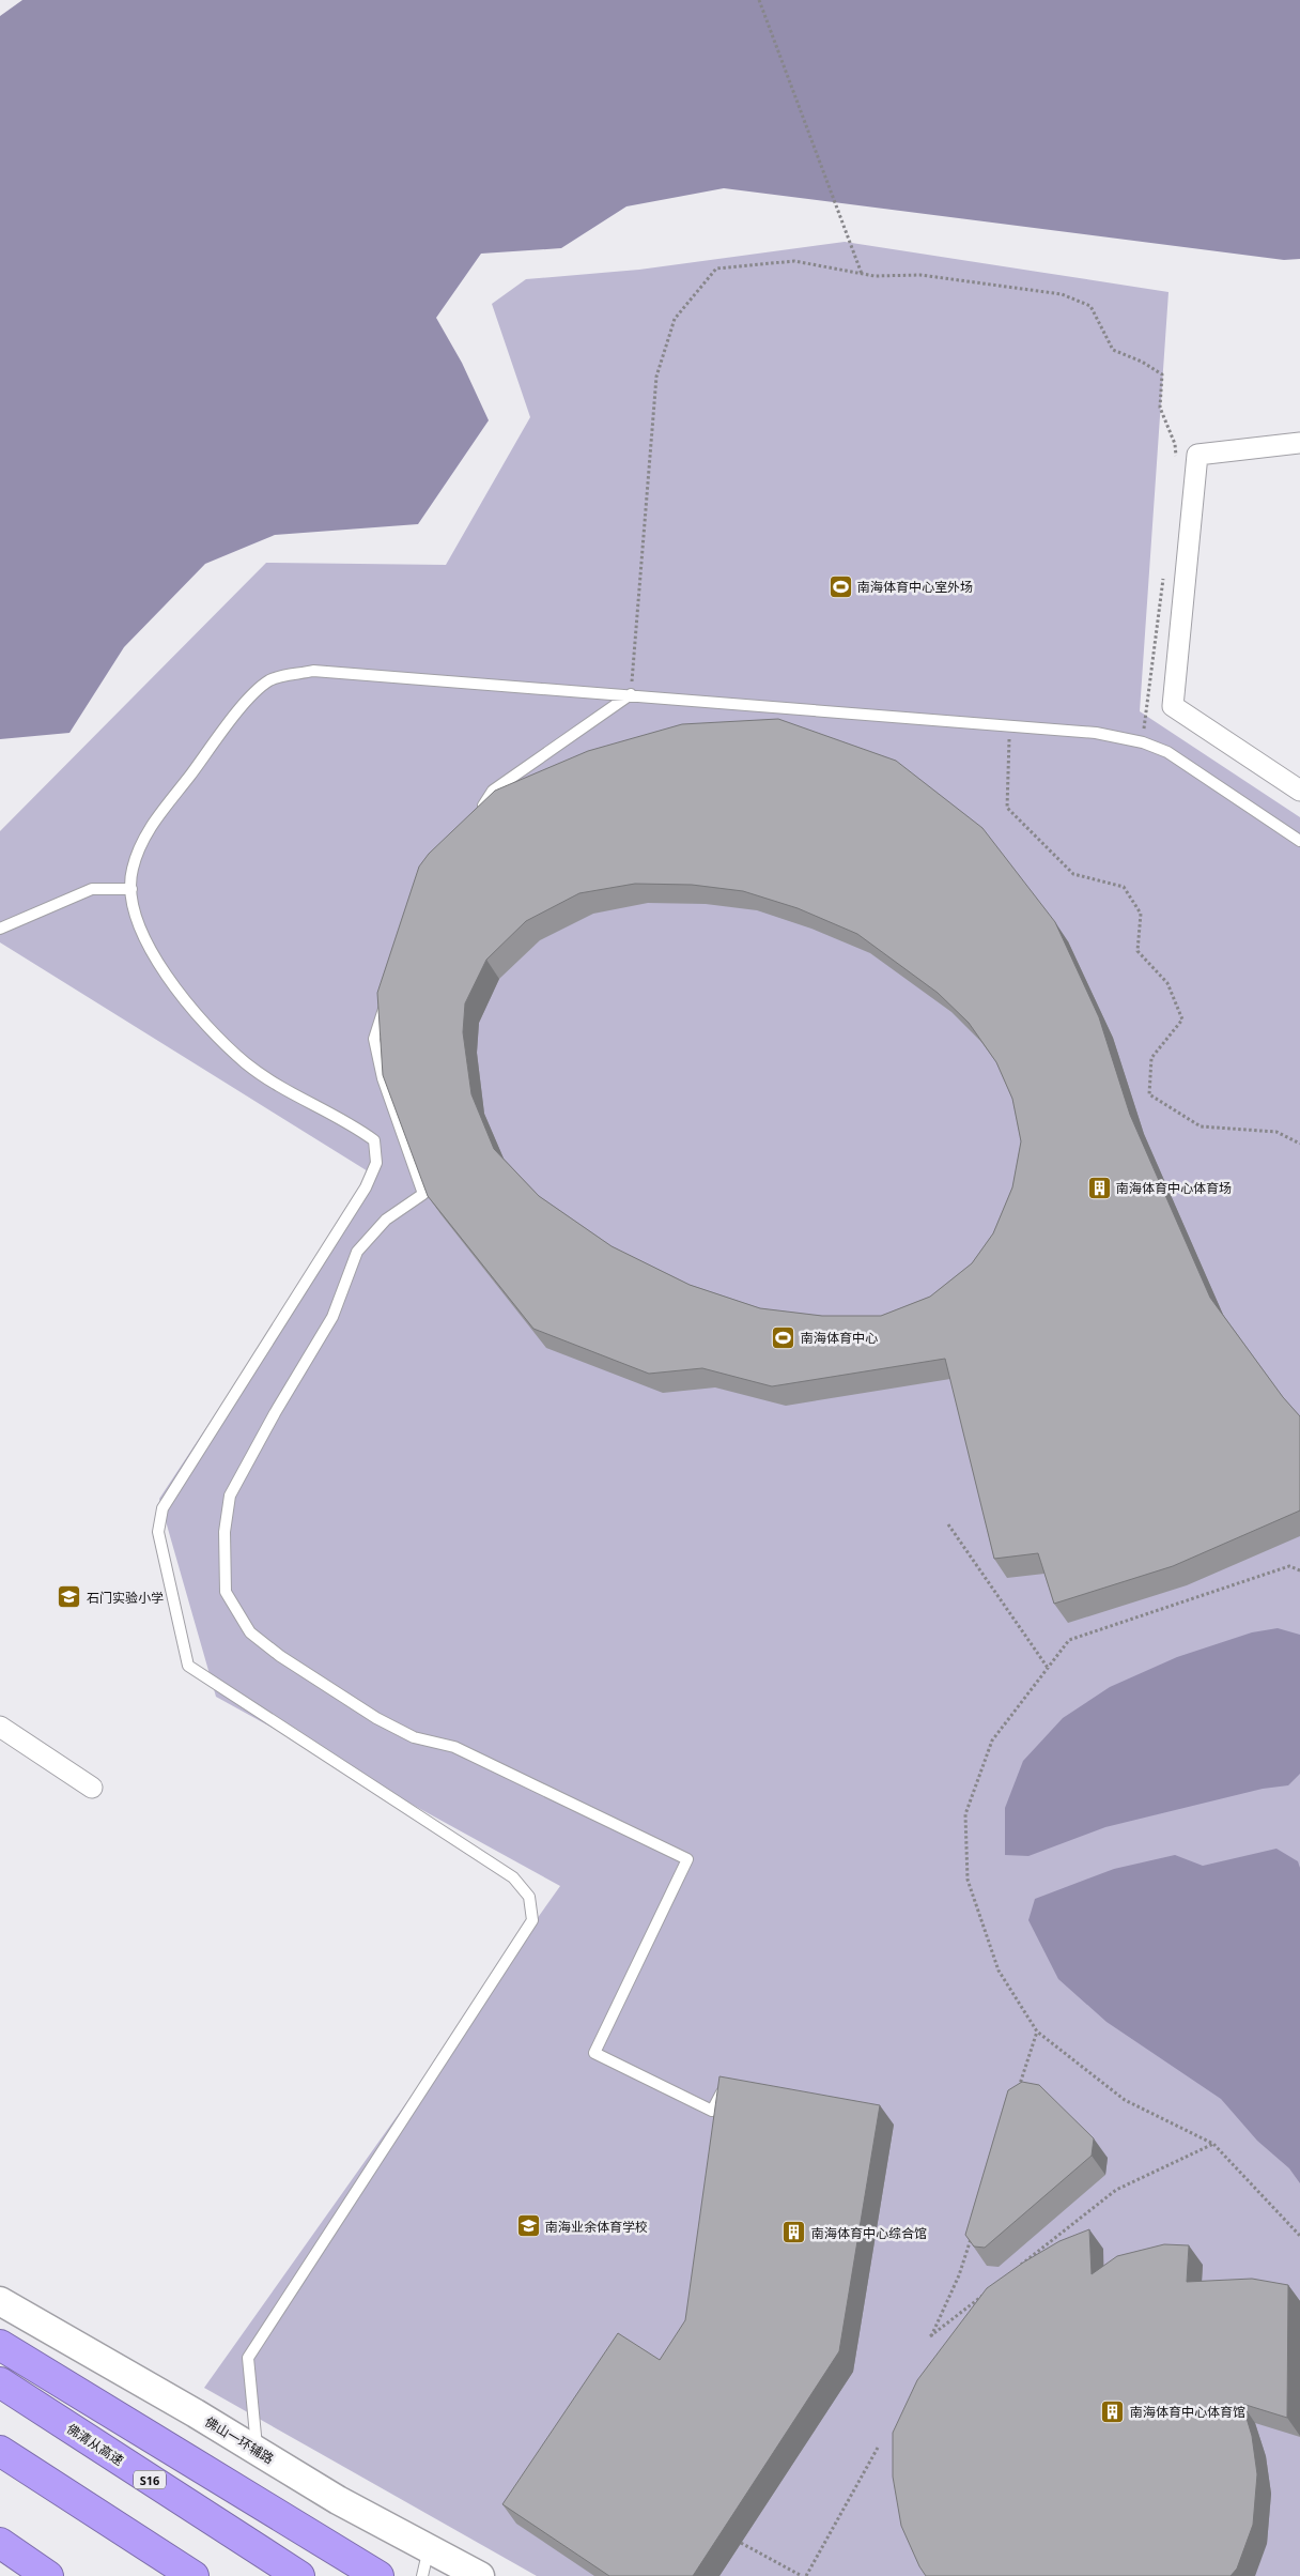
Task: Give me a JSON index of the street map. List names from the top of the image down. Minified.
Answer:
{"streets":{"highway":["佛清从高速","S16"],"main road":["佛山一环辅路"]},"places":{"sports":["南海体育中心室外场","南海体育中心"],"building":["南海体育中心体育场","南海体育中心综合馆","南海体育中心体育馆"],"school or university":["石门实验小学","南海业余体育学校"]}}
